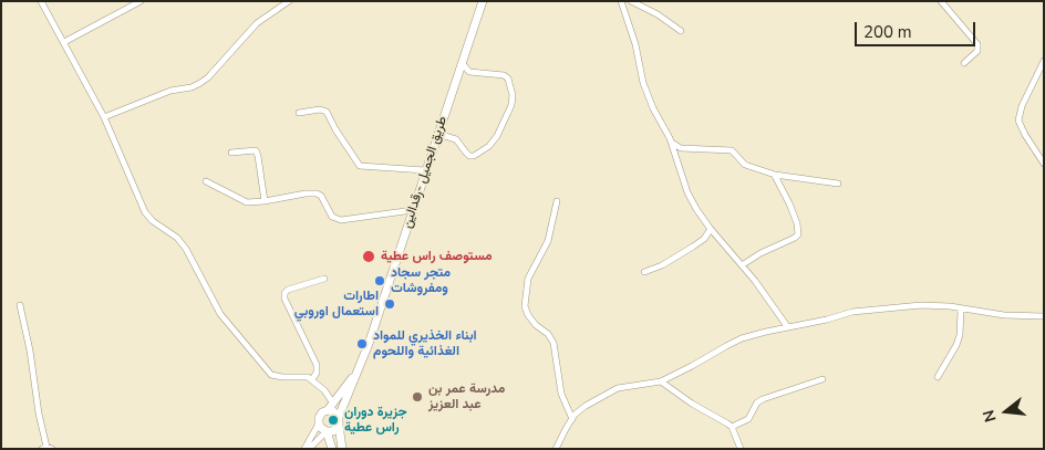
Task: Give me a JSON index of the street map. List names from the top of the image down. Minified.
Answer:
{"streets":{"main road":["طريق الجميل -رقدالين"]},"places":["مستوصف راس عطية","متجر سجاد ومفروشات","اطارات استعمال اوروبي","ابناء الخذيري للمواد الغذائية واللحوم","مدرسة عمر بن عبد العزيز","جزيرة دوران راس عطية"],"scale_bar":"200 m","north":"left"}
